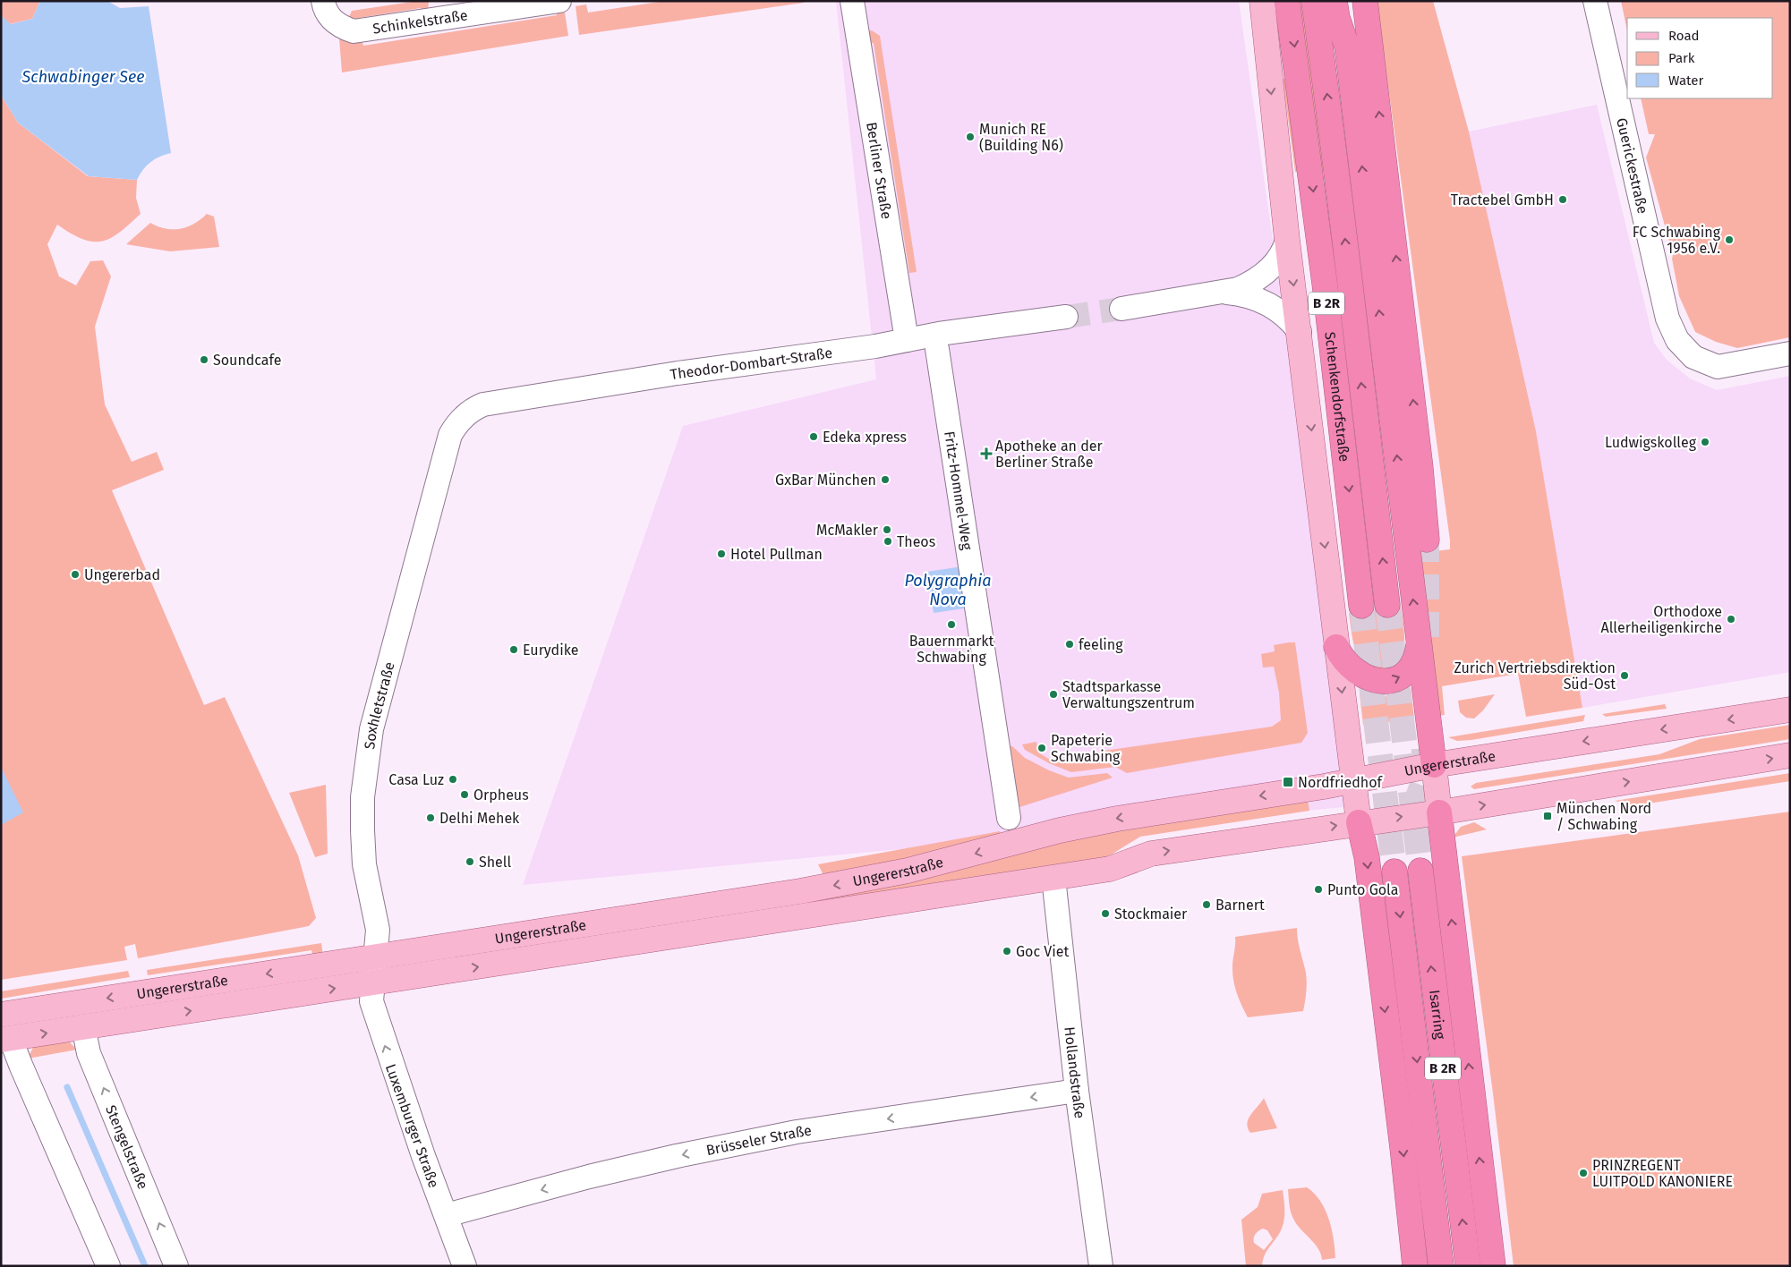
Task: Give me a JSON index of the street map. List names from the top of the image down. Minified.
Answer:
{"streets":{"highway":["B 2R","Schenkendorfstraße","Isarring"],"main road":["Ungererstraße"],"street":["Schinkelstraße","Guerickestraße","Berliner Straße","Theodor-Dombart-Straße","Fritz-Hommel-Weg","Soxhletstraße","Hollandstraße","Luxemburger Straße","Brüsseler Straße","Stengelstraße"]},"crossings":[["Berliner Straße","Theodor-Dombart-Straße"],["Theodor-Dombart-Straße","Soxhletstraße"],["Soxhletstraße","Ungererstraße"],["Soxhletstraße","Luxemburger Straße"],["Ungererstraße","Hollandstraße"],["Ungererstraße","Luxemburger Straße"],["Ungererstraße","Stengelstraße"],["Hollandstraße","Brüsseler Straße"],["Luxemburger Straße","Brüsseler Straße"]],"one_way":["Luxemburger Straße","Brüsseler Straße"],"water":["Schwabinger See","Polygraphia Nova"],"places":{"other":["Munich RE (Building N6)","Tractebel GmbH","FC Schwabing 1956 e.V.","Soundcafe","Edeka xpress","Ludwigskolleg","GxBar München","McMakler","Theos","Hotel Pullman","Ungererbad","Orthodoxe Allerheiligenkirche","Bauernmarkt Schwabing","feeling","Eurydike","Zurich Vertriebsdirektion Süd-Ost","Stadtsparkasse Verwaltungszentrum","Papeterie Schwabing","Casa Luz","Orpheus","Delhi Mehek","Shell","Punto Gola","Barnert","Stockmaier","Goc Viet","PRINZREGENT LUITPOLD KANONIERE"],"health":["Apotheke an der Berliner Straße"],"transit":["Nordfriedhof","München Nord / Schwabing"]},"legend":["Road","Park","Water"]}
